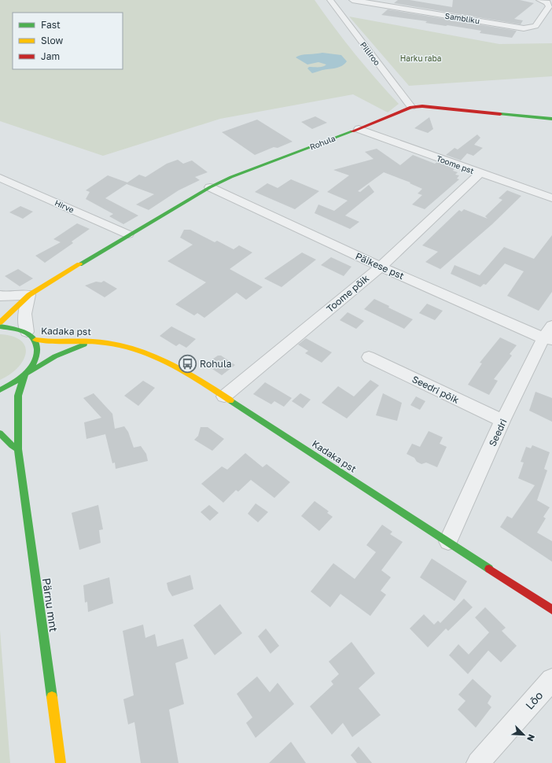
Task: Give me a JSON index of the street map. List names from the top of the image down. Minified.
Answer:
{"streets":{"main road":["Rohula","Kadaka pst","Pärnu mnt"],"street":["Sambliku","Pilliroo","Toome pst","Hirve","Päikese pst","Toome põik","Seedri põik","Seedri","Lõo"]},"crossings":[["Pilliroo","Rohula"],["Rohula","Toome pst"],["Rohula","Hirve"],["Rohula","Päikese pst"],["Toome pst","Toome põik"],["Päikese pst","Toome põik"],["Päikese pst","Seedri"],["Toome põik","Kadaka pst"],["Kadaka pst","Seedri"],["Kadaka pst","Pärnu mnt"],["Seedri põik","Seedri"]],"parks":["Harku raba"],"places":{"bus stop":["Rohula"]},"legend":["Fast","Slow","Jam"],"north":"bottom right"}
